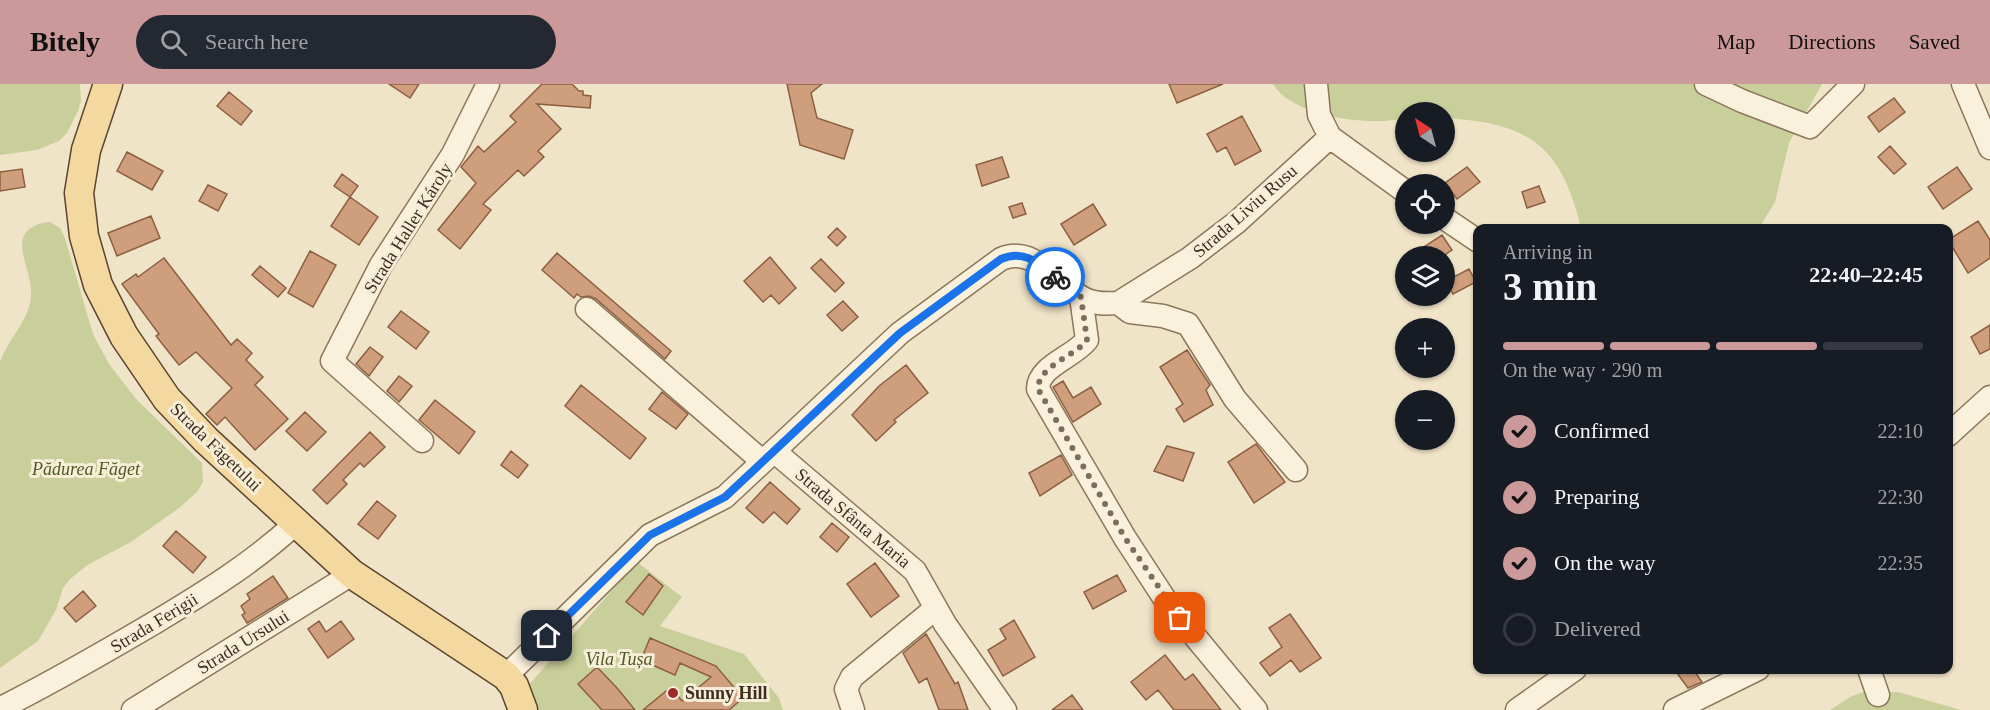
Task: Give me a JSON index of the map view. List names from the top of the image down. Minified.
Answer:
{"streets":{"main road":["Strada Făgetului"],"street":["Strada Liviu Rusu","Strada Haller Károly","Strada Sfânta Maria","Strada Ferigii","Strada Ursului"]},"crossings":[["Strada Făgetului","Strada Ferigii"],["Strada Făgetului","Strada Ursului"]],"parks":["Pădurea Făget","Vila Tușa"],"places":["Sunny Hill"],"north":"top left","page":{"header":"Bitely","search":"Search here","nav":["Map","Directions","Saved"],"map_buttons":["+","−"],"heading":["3 min","Arriving in","22:40–22:45"],"bar":"On the way · 290 m","list":[["Confirmed","22:10"],["Preparing","22:30"],["On the way","22:35"],"Delivered"]}}
